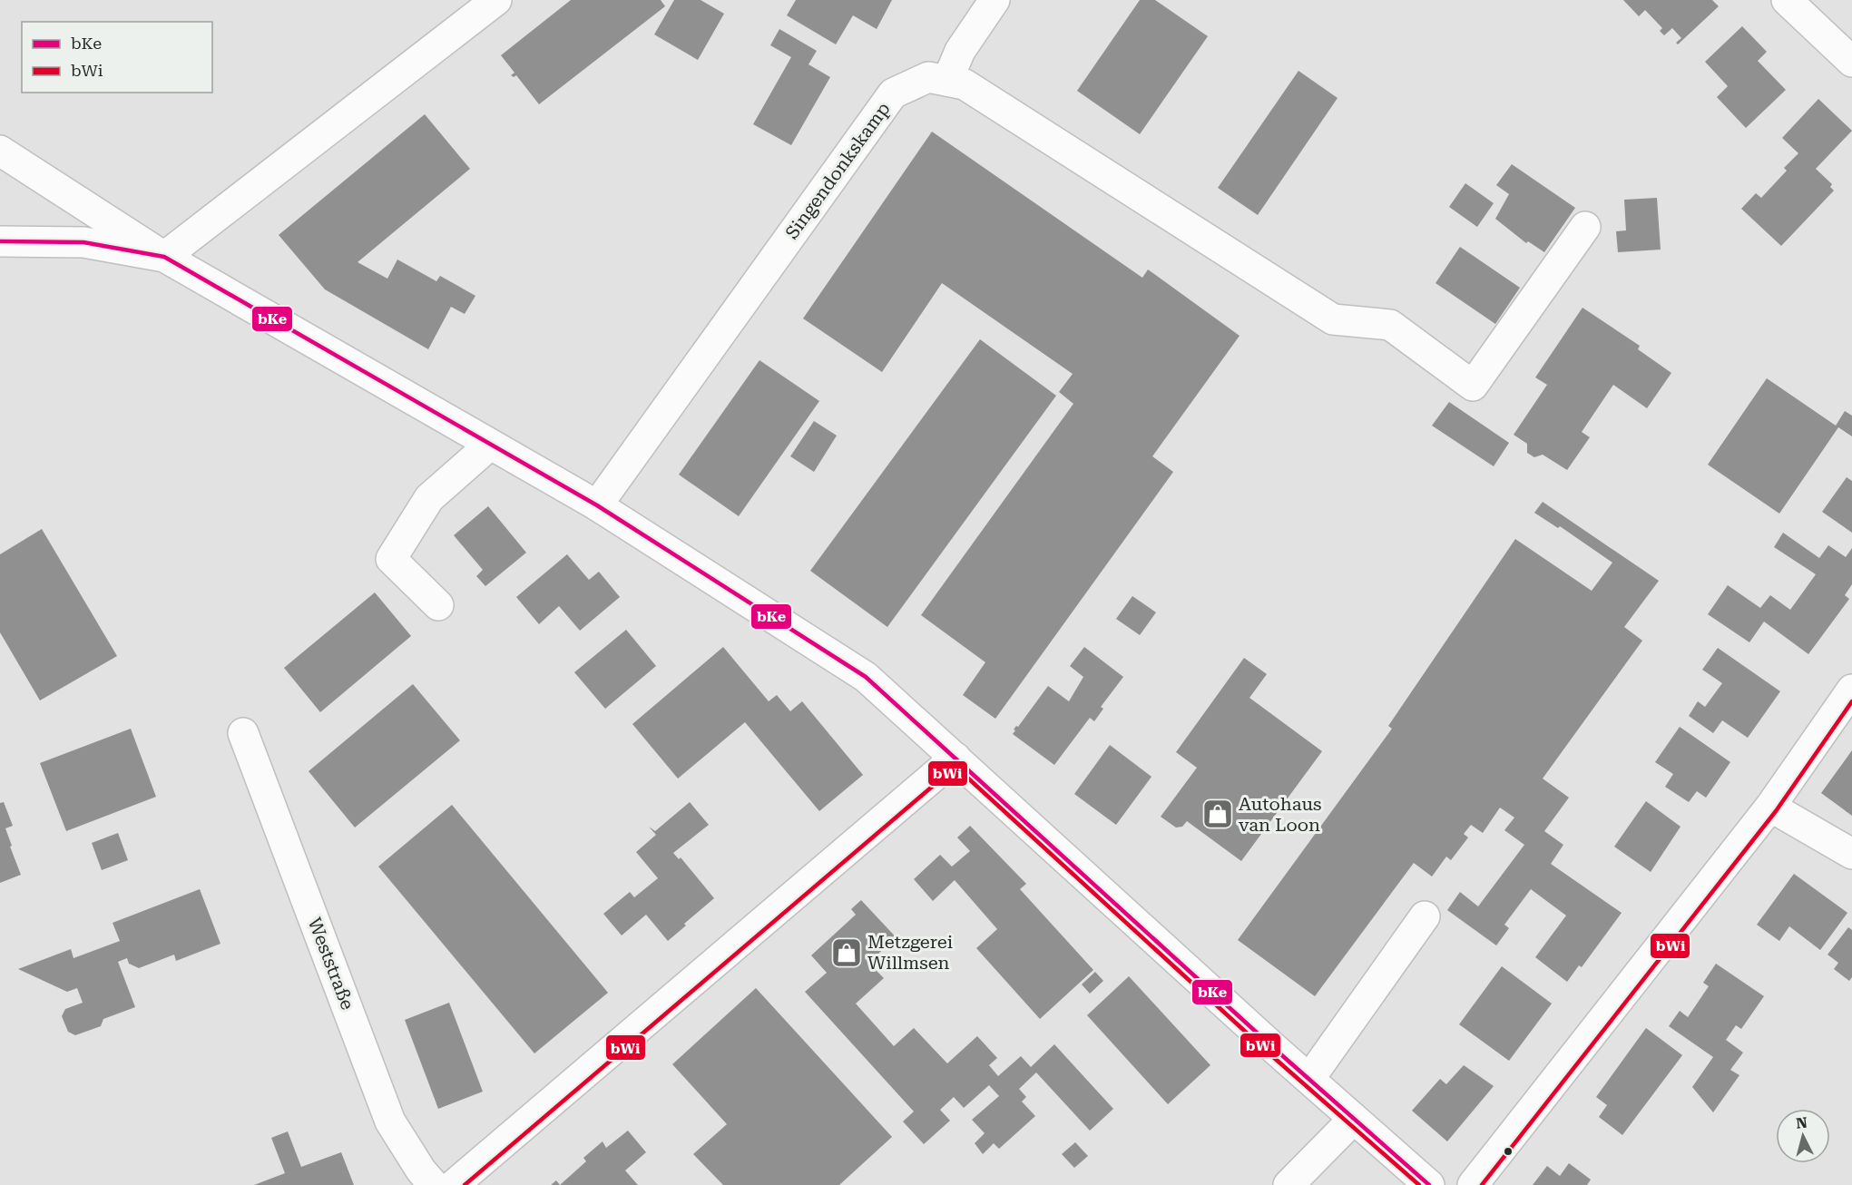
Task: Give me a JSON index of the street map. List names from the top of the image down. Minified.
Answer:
{"streets":{"street":["Singendonkskamp","Weststraße"]},"places":{"shop":["Autohaus van Loon","Metzgerei Willmsen"]},"lines":["transit line bKe","transit line bWi"],"legend":["bKe","bWi"],"north":"top"}
